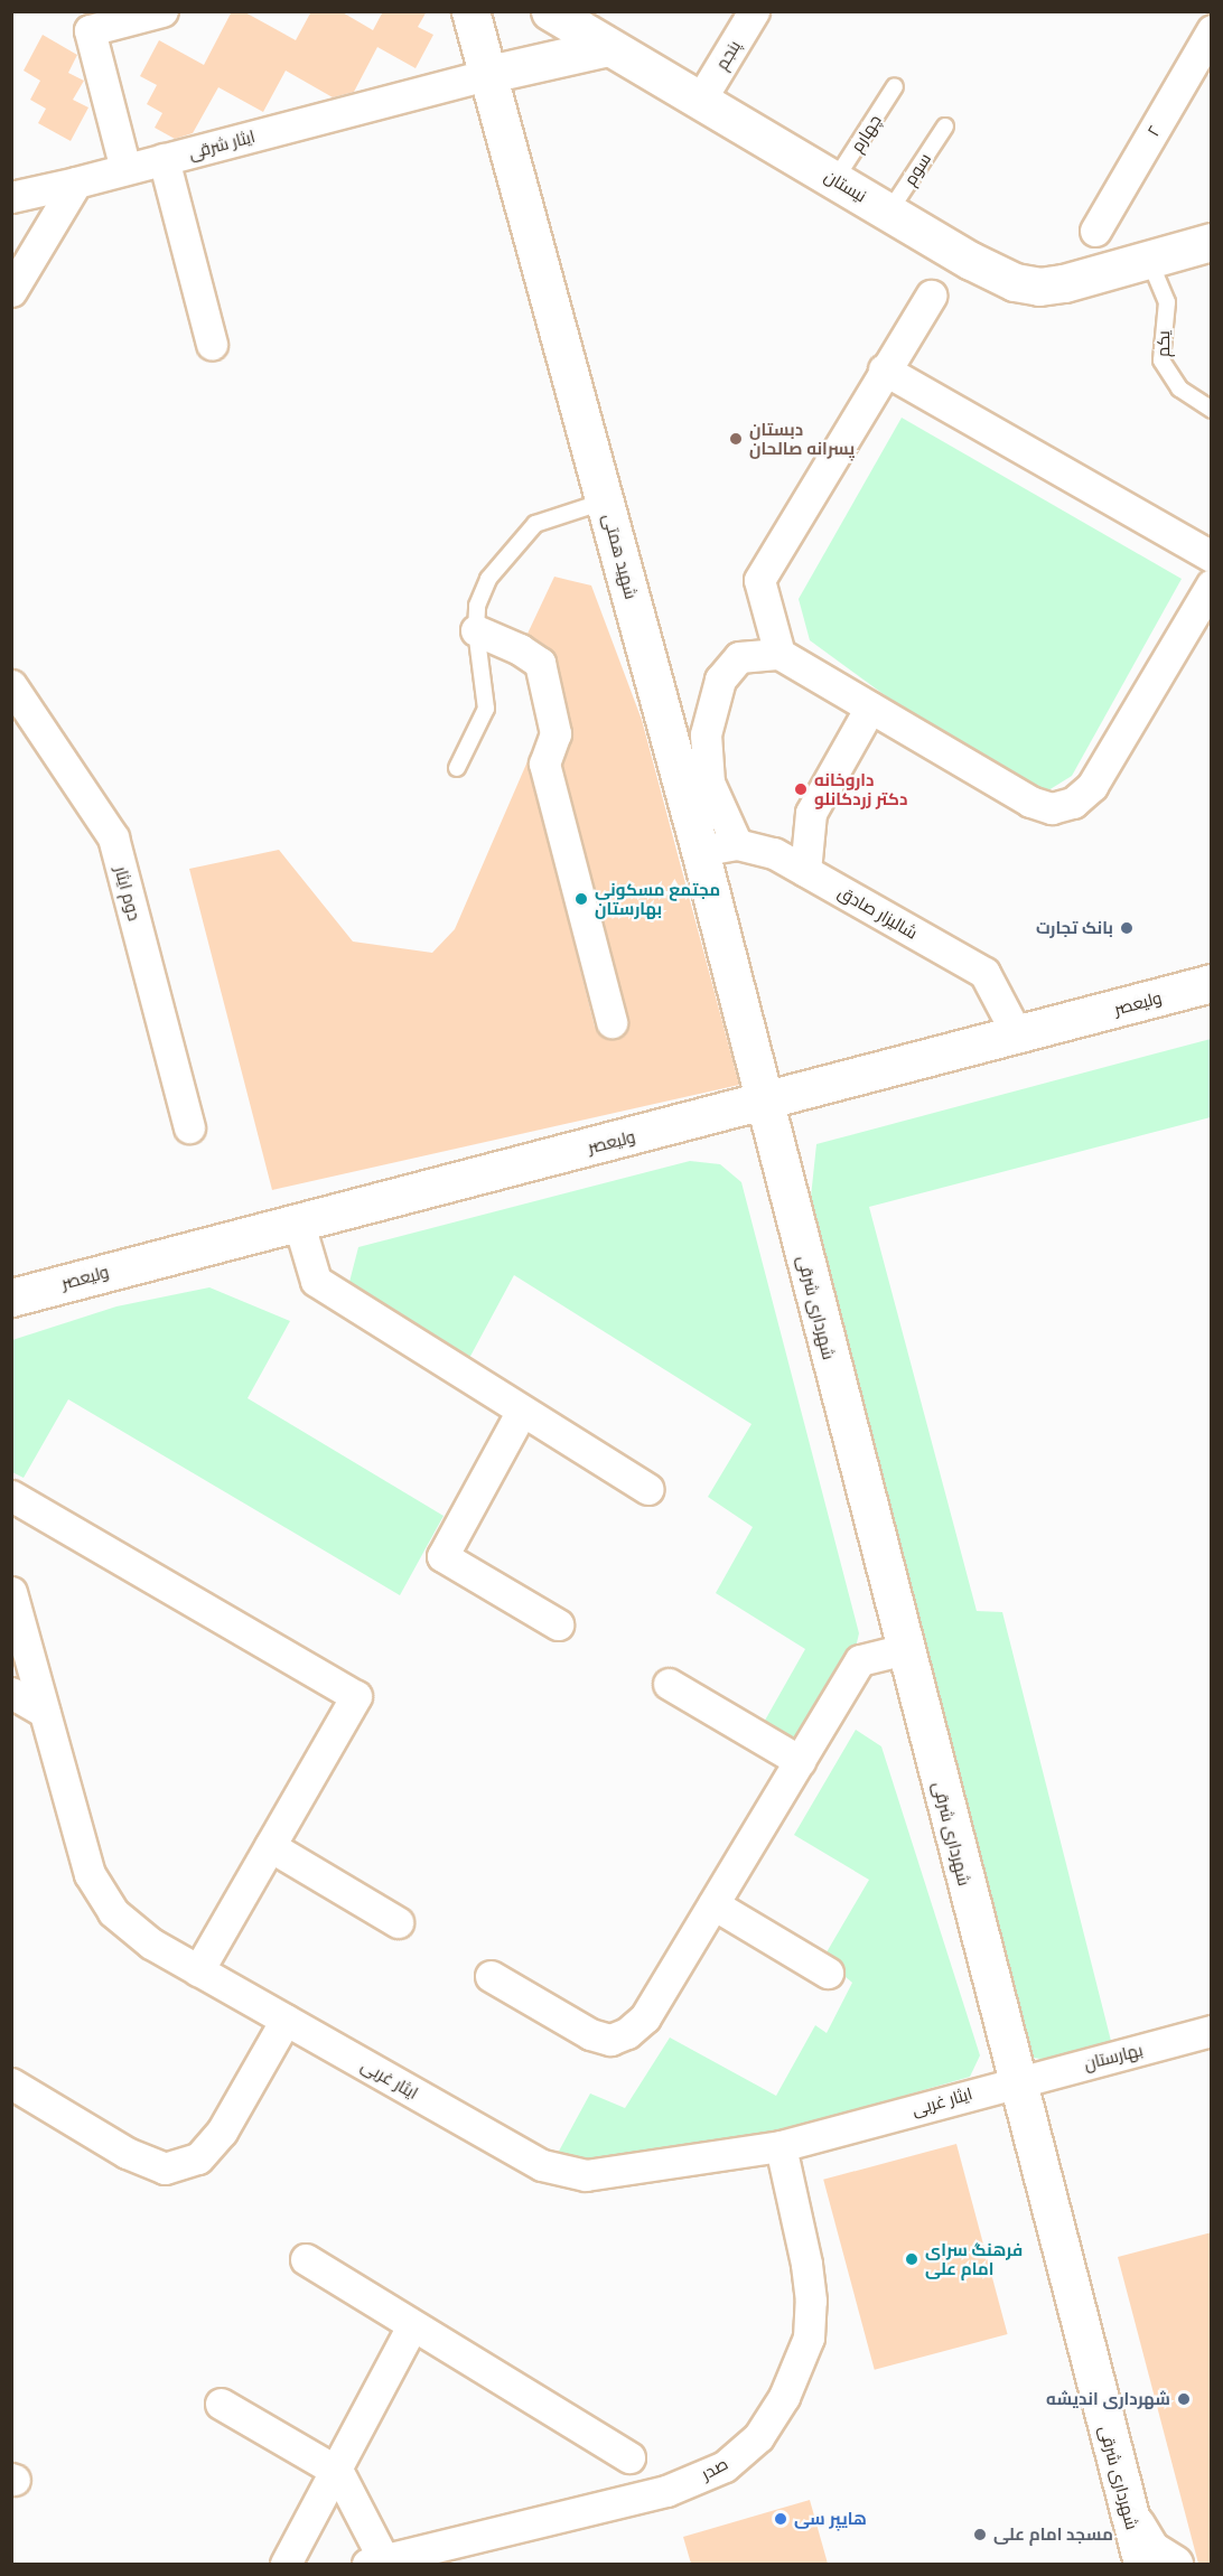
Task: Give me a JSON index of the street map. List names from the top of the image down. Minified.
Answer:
{"streets":{"main road":["نيستان","شهید همتی","ولیعصر","شهرداری شرقی"],"street":["پنجم","۲","ایثار شرقی","دوم ایثار","شالیزار صادق","بهارستان","ایثار غربی","صدر"],"lane":["چهارم","سوم","یکم"]},"crossings":[["پنجم","نيستان"],["چهارم","نيستان"],["ایثار شرقی","شهید همتی"],["سوم","نيستان"],["نيستان","یکم"],["شهید همتی","شالیزار صادق"],["شهید همتی","ولیعصر"],["شهید همتی","شهرداری شرقی"],["شالیزار صادق","ولیعصر"],["ولیعصر","شهرداری شرقی"],["شهرداری شرقی","بهارستان"],["شهرداری شرقی","ایثار غربی"],["بهارستان","ایثار غربی"],["ایثار غربی","صدر"]],"places":["دبستان پسرانه صالحان","داروخانه دکتر زردکانلو","مجتمع مسکونی بهارستان","بانک تجارت","فرهنگ سرای امام علی","شهرداری اندیشه","هایپر سی","مسجد امام علی"]}
